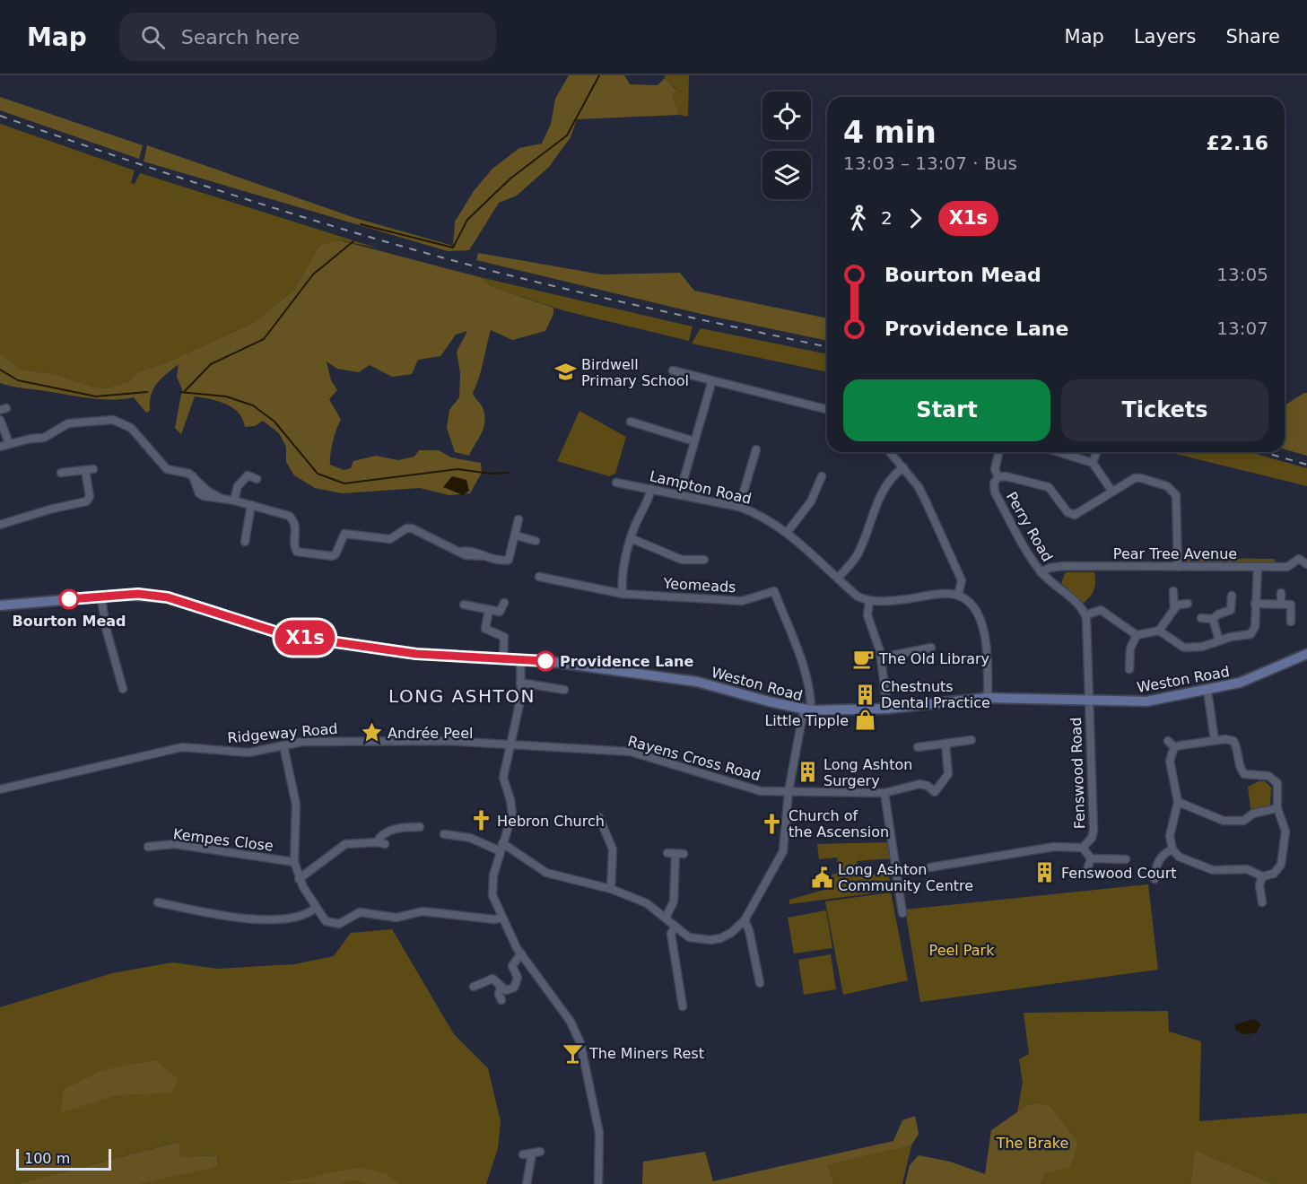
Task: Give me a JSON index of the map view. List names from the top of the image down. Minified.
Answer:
{"streets":{"street":["Lampton Road","Perry Road","Pear Tree Avenue","Yeomeads","Weston Road","Ridgeway Road","Rayens Cross Road","Fenswood Road","Kempes Close"]},"crossings":[["Perry Road","Pear Tree Avenue"],["Yeomeads","Weston Road"],["Weston Road","Fenswood Road"],["Ridgeway Road","Rayens Cross Road"]],"districts":["LONG ASHTON"],"parks":["Peel Park","The Brake"],"places":{"school or university":["Birdwell Primary School"],"other":["Bourton Mead","Providence Lane"],"cafe":["The Old Library"],"building":["Chestnuts Dental Practice","Long Ashton Surgery","Fenswood Court"],"shop":["Little Tipple"],"place":["Andrée Peel"],"church":["Hebron Church","Church of the Ascension"],"public building":["Long Ashton Community Centre"],"bar":["The Miners Rest"]},"lines":["bus line X1s"],"scale_bar":"100 m","page":{"header":"Map","search":"Search here","nav":["Map","Layers","Share"],"on_map":"X1s","heading":["4 min","13:03 – 13:07 · Bus","£2.16"],"legs":["2","X1s"],"list":[{"name":"Bourton Mead","value":"13:05"},{"name":"Providence Lane","value":"13:07"}],"buttons":["Start","Tickets"],"scale":"100 m"}}
